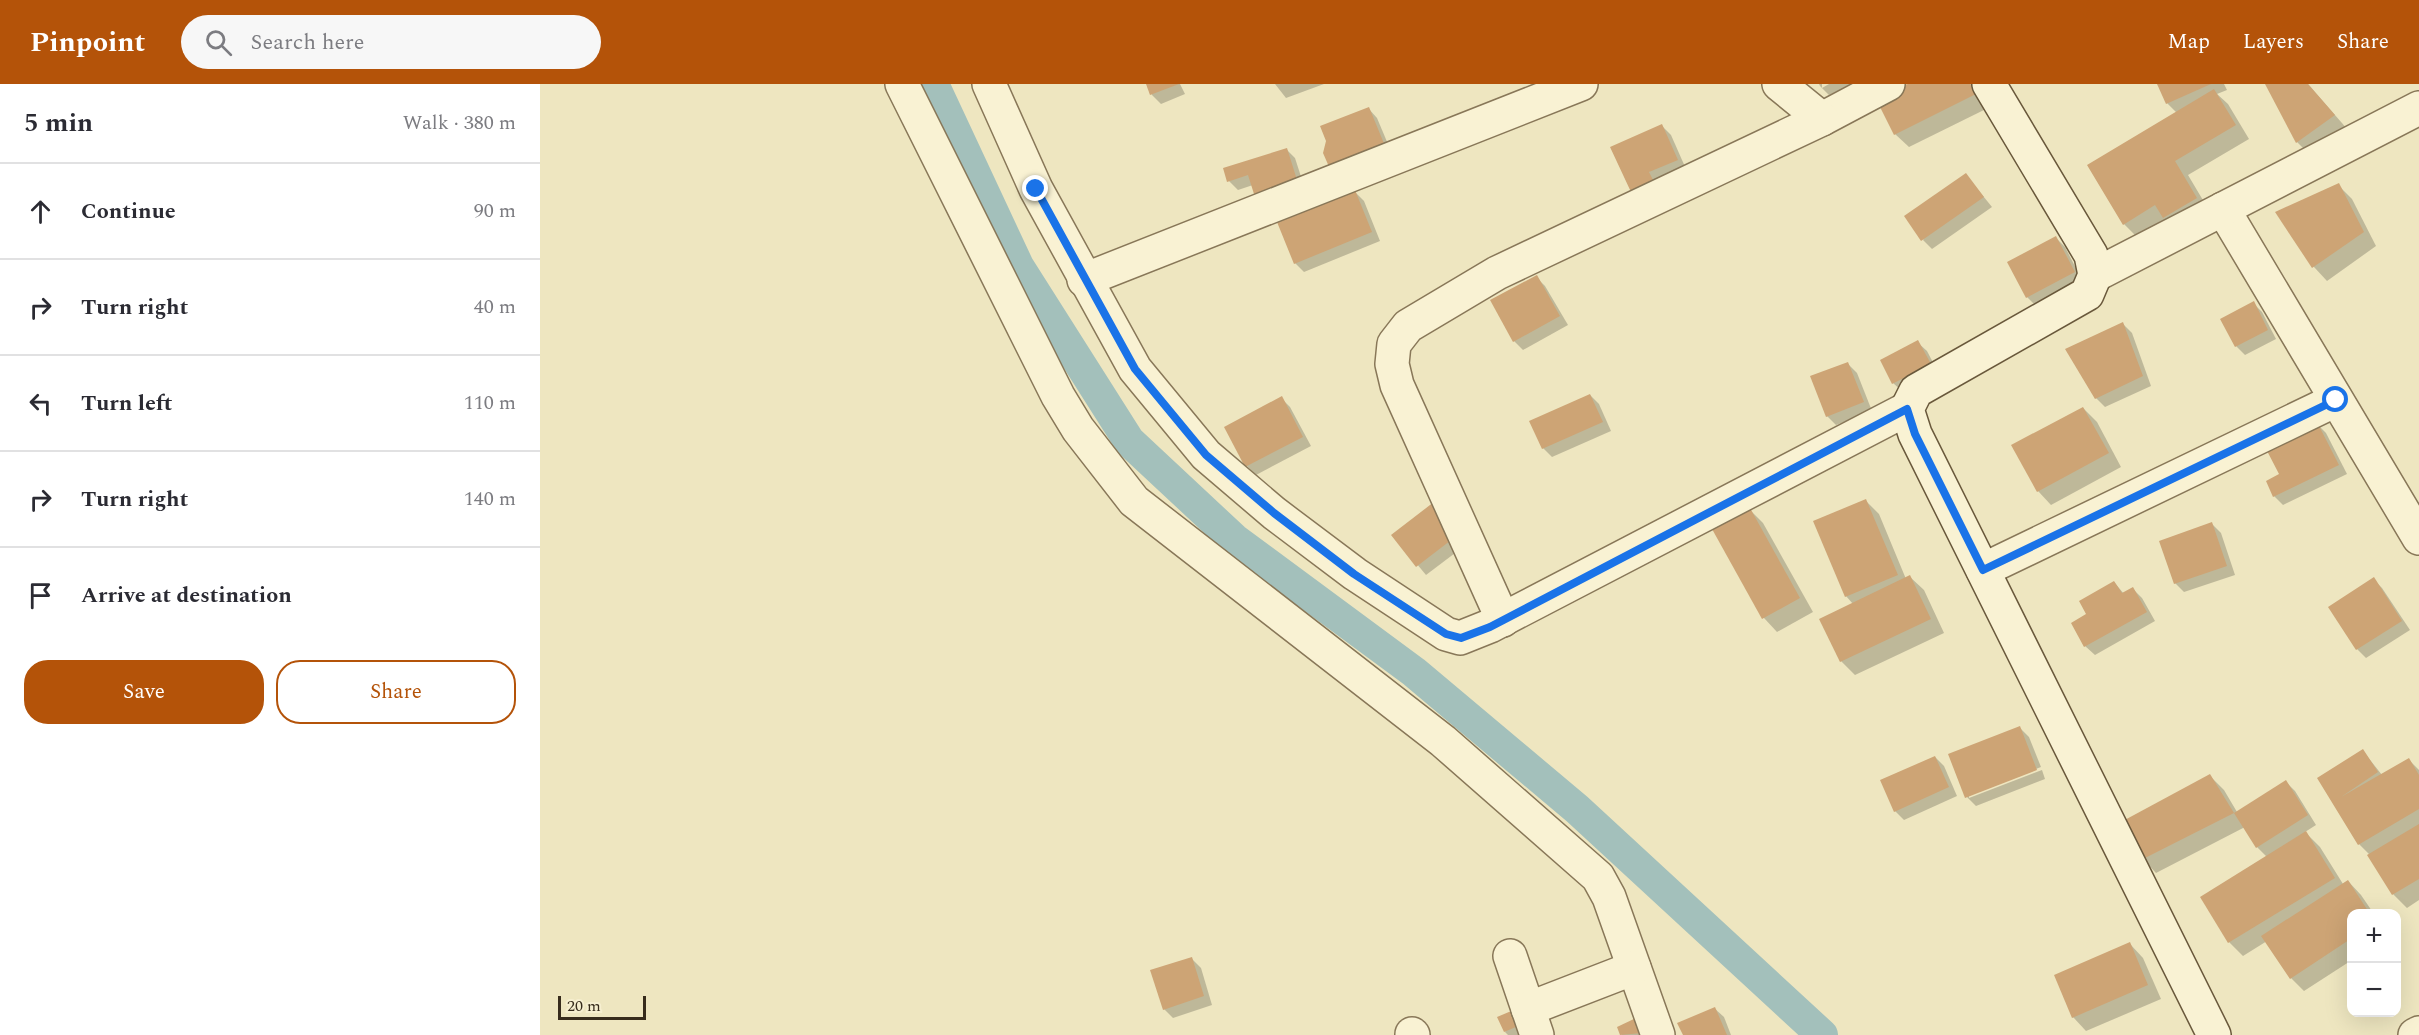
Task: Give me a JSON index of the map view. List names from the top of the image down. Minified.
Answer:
{"scale_bar":"20 m","page":{"header":"Pinpoint","search":"Search here","nav":["Map","Layers","Share"],"heading":["5 min","Walk · 380 m"],"list":[["Continue","90 m"],["Turn right","40 m"],["Turn left","110 m"],["Turn right","140 m"],"Arrive at destination"],"buttons":["Save","Share"],"map_buttons":["+","−"],"scale":"20 m"}}
